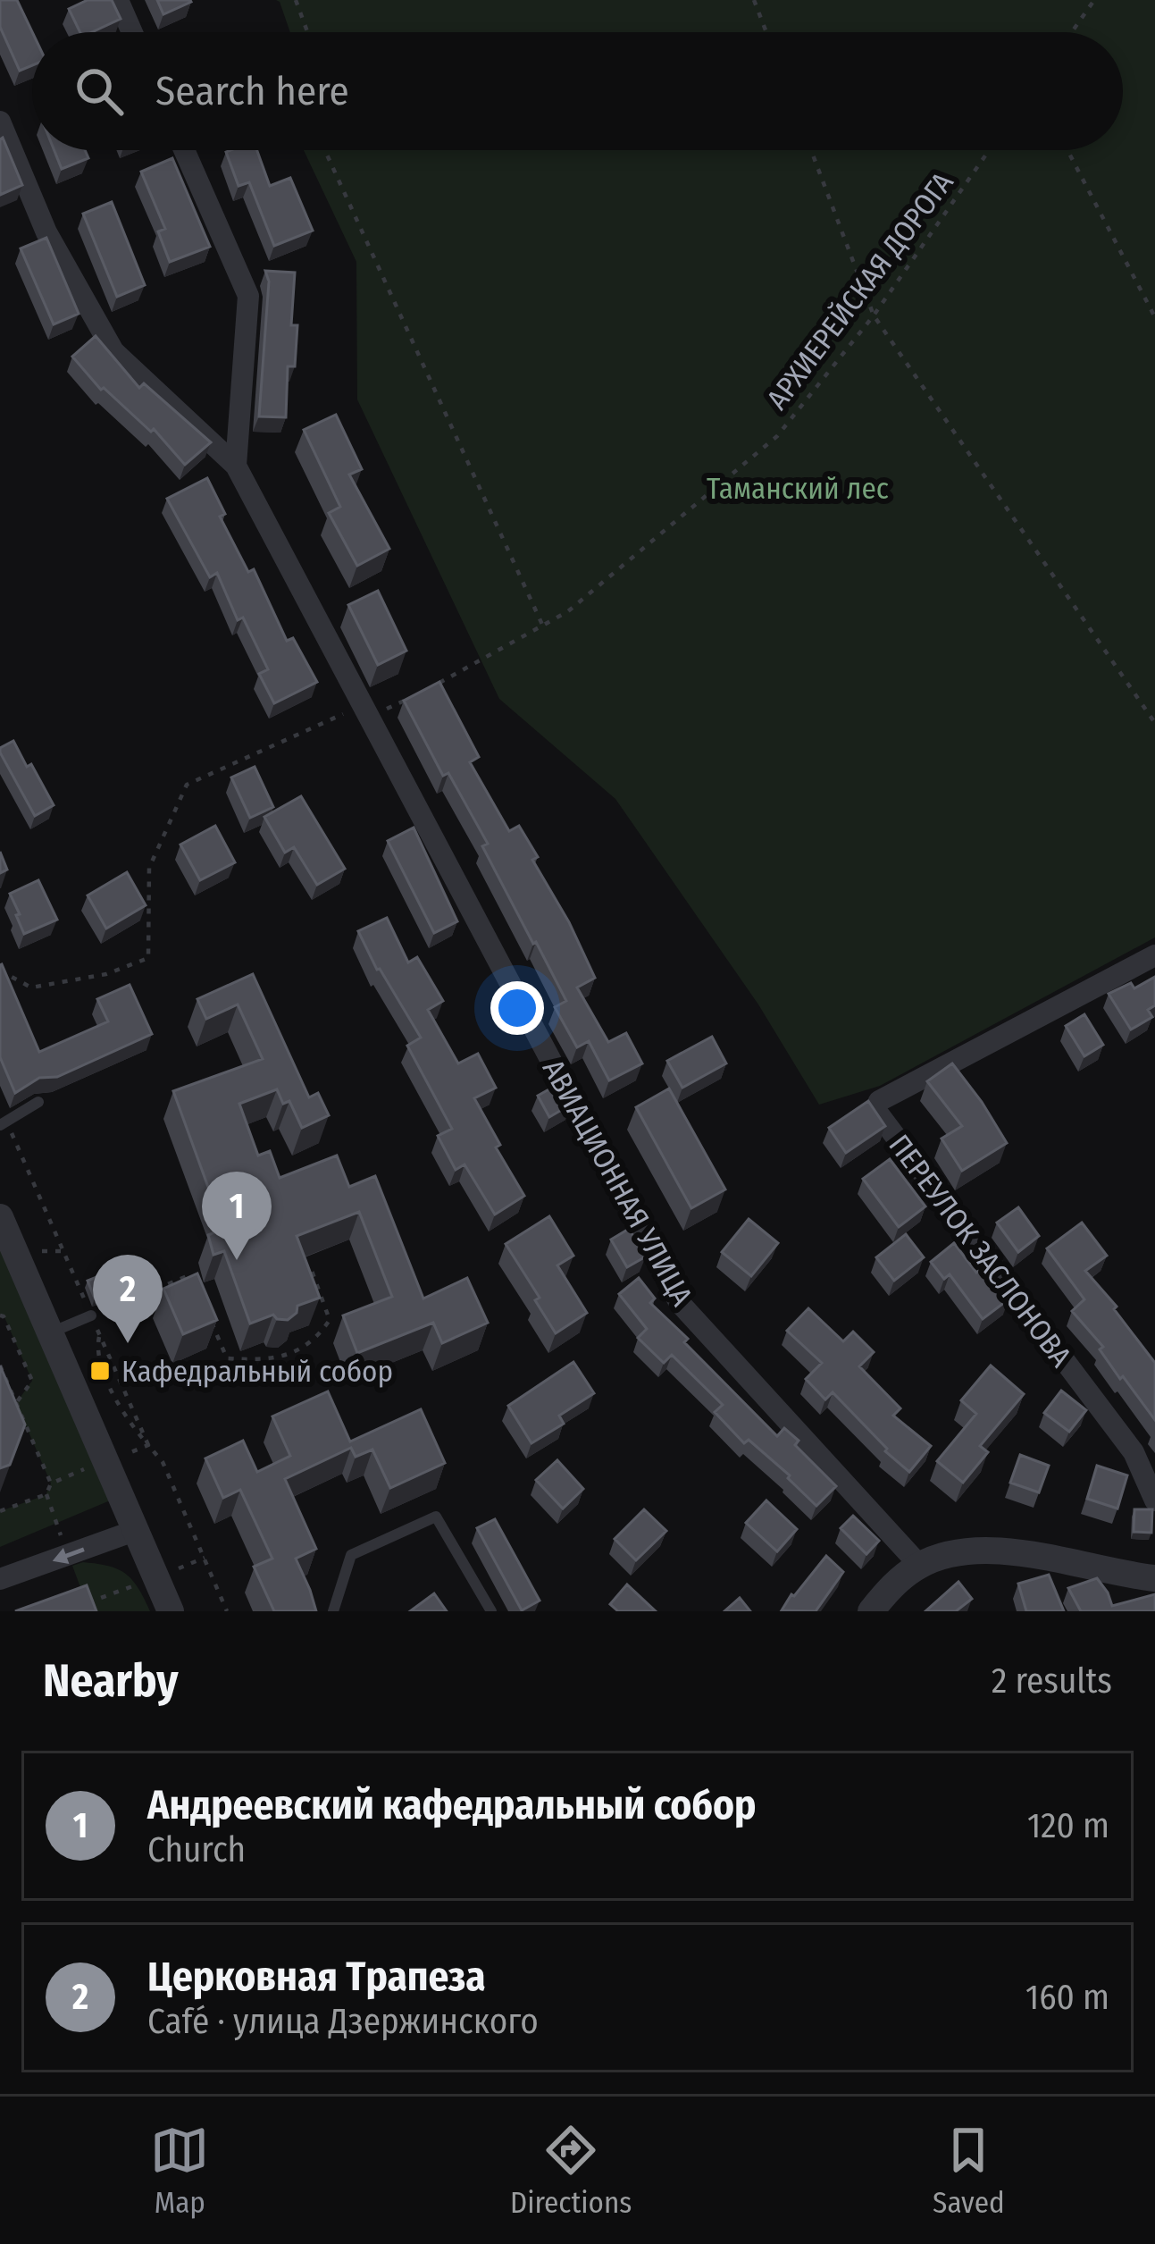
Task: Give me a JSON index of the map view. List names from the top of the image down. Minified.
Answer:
{"streets":{"street":["АВИАЦИОННАЯ УЛИЦА","ПЕРЕУЛОК ЗАСЛОНОВА"],"path":["АРХИЕРЕЙСКАЯ ДОРОГА"]},"parks":["Таманский лес"],"places":{"transit":["Кафедральный собор"]},"page":{"search":"Search here","pins":["1","2"],"heading":["Nearby","2 results"],"list":[{"mark":"1","name":"Андреевский кафедральный собор","note":"Church","value":"120 m"},{"mark":"2","name":"Церковная Трапеза","note":"Café · улица Дзержинского","value":"160 m"}],"nav":["Map","Directions","Saved"]}}
